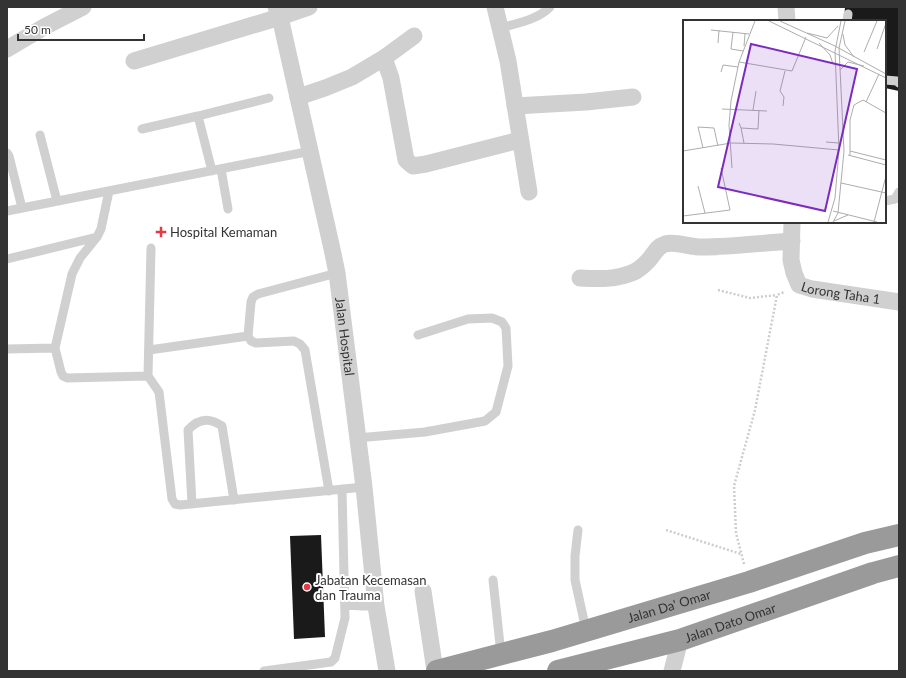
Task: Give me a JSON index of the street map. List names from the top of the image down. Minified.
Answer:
{"streets":{"highway":["Jalan Da' Omar","Jalan Dato Omar"],"street":["Lorong Taha 1","Jalan Hospital"]},"places":{"health":["Hospital Kemaman"],"other":["Jabatan Kecemasan dan Trauma"]},"scale_bar":"50 m"}
